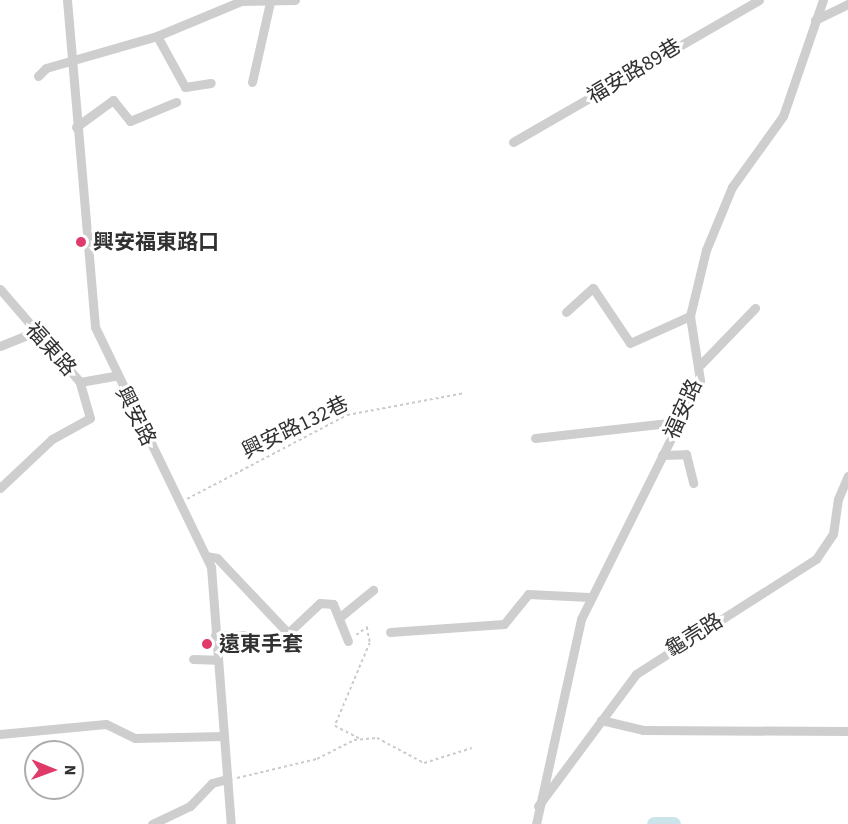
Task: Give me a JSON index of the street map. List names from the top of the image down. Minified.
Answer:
{"streets":{"street":["福安路89巷","福東路","福安路","興安路","龜壳路"],"path":["興安路132巷"]},"crossings":[["福東路","興安路"],["福安路","龜壳路"],["興安路","興安路132巷"]],"places":["興安福東路口","遠東手套"],"north":"right"}
